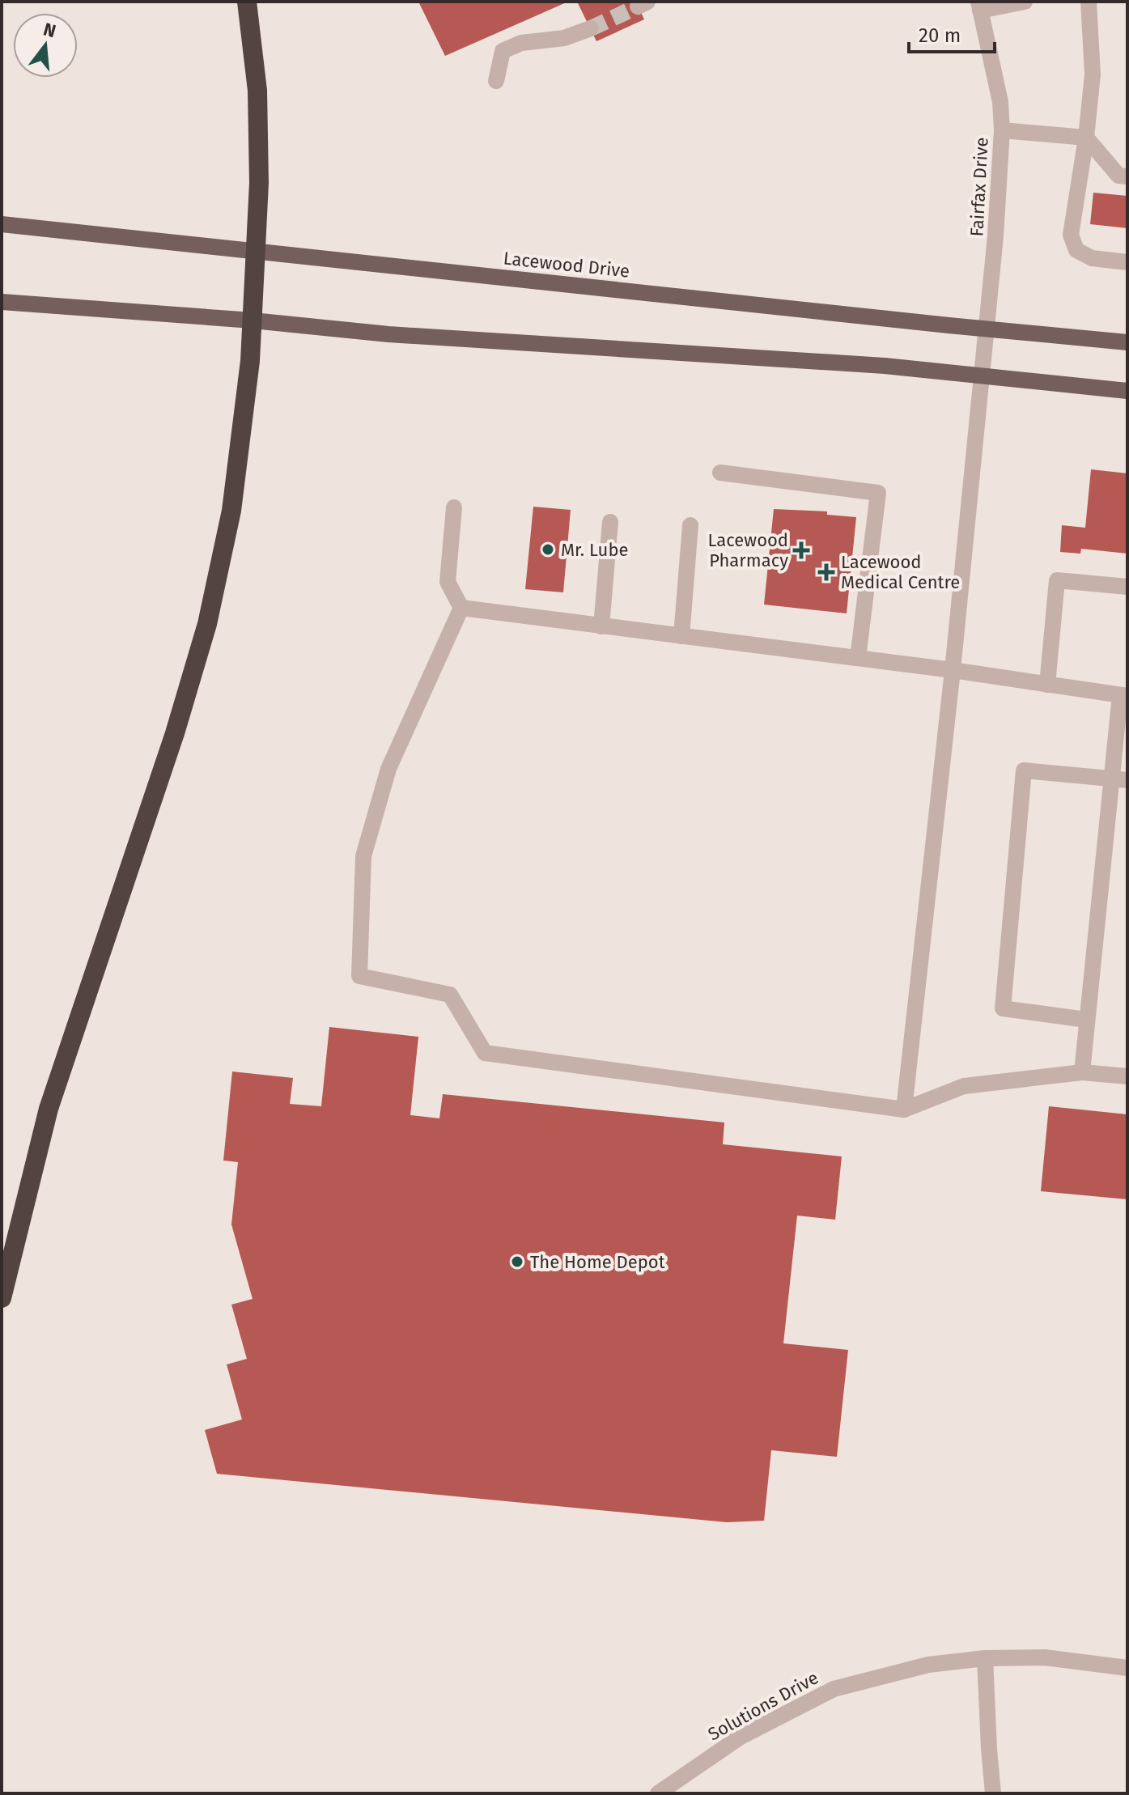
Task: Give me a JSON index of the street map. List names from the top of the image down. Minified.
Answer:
{"streets":{"main road":["Lacewood Drive"],"street":["Fairfax Drive","Solutions Drive"]},"crossings":[["Fairfax Drive","Lacewood Drive"]],"places":{"other":["Mr. Lube","The Home Depot"],"health":["Lacewood Pharmacy","Lacewood Medical Centre"]},"scale_bar":"20 m","north":"top"}
